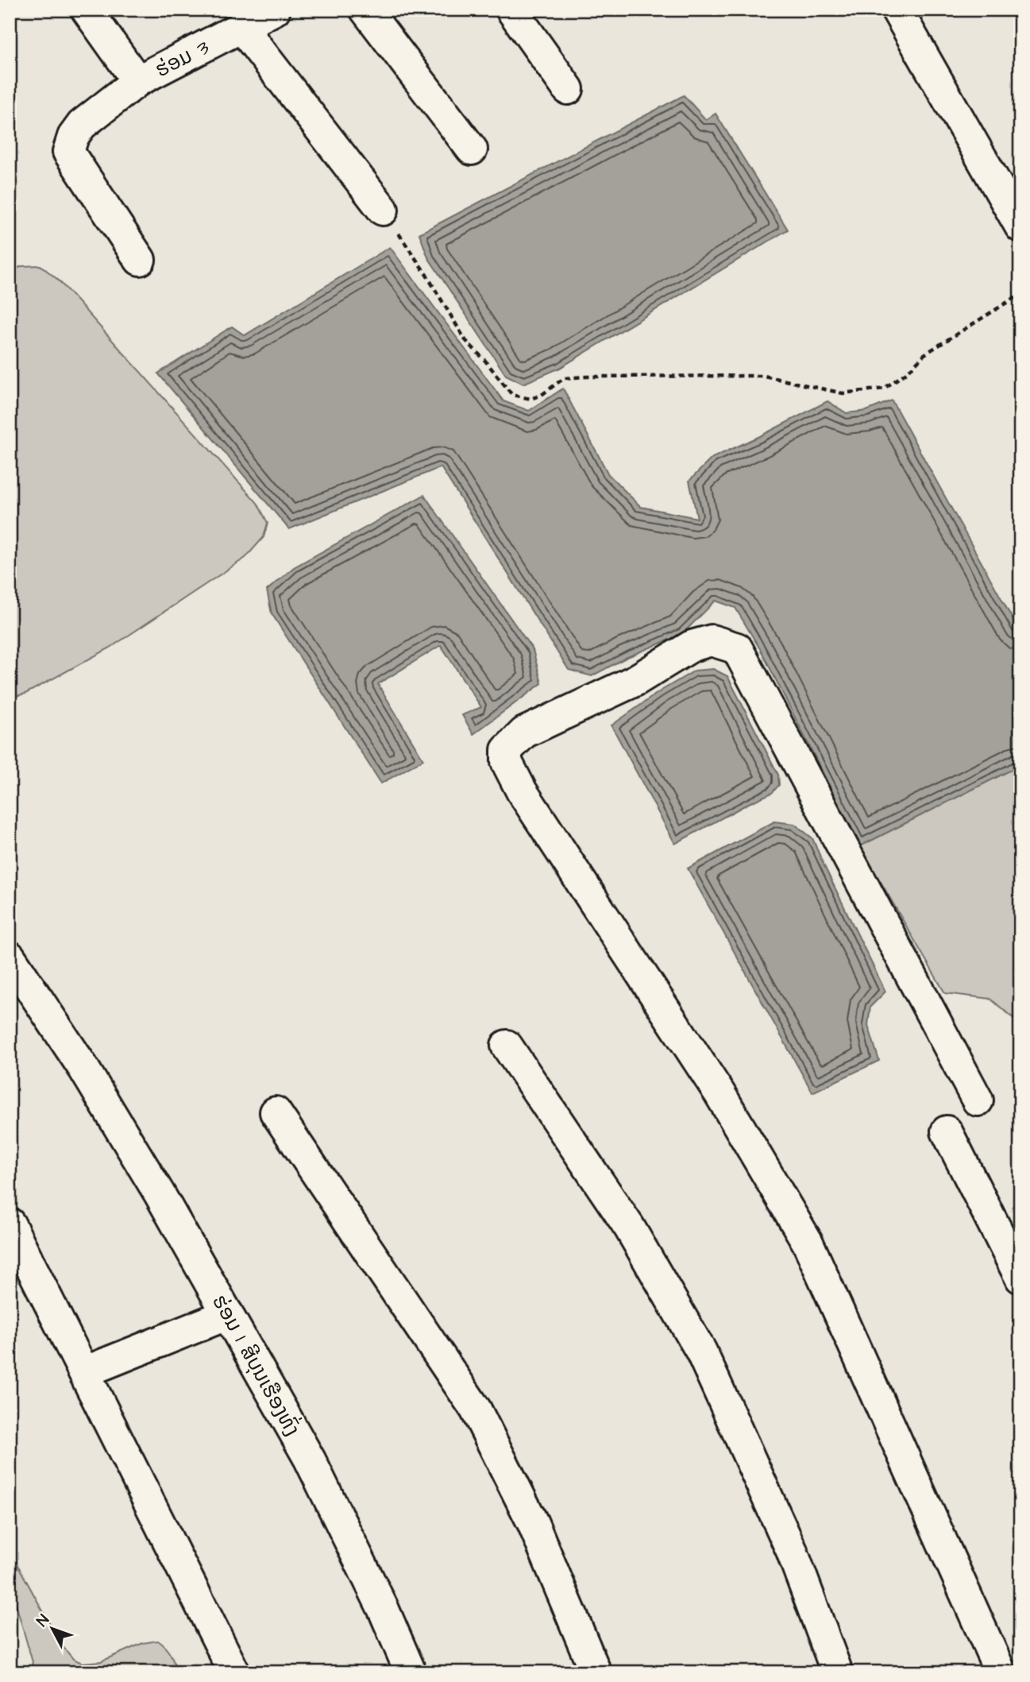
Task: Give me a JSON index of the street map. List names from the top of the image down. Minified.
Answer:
{"streets":{"street":["ຮ່ອມ 3","ຮ່ອມ 1 ສີບຸນເຮືອງທົ່ງ"]},"north":"top left"}
